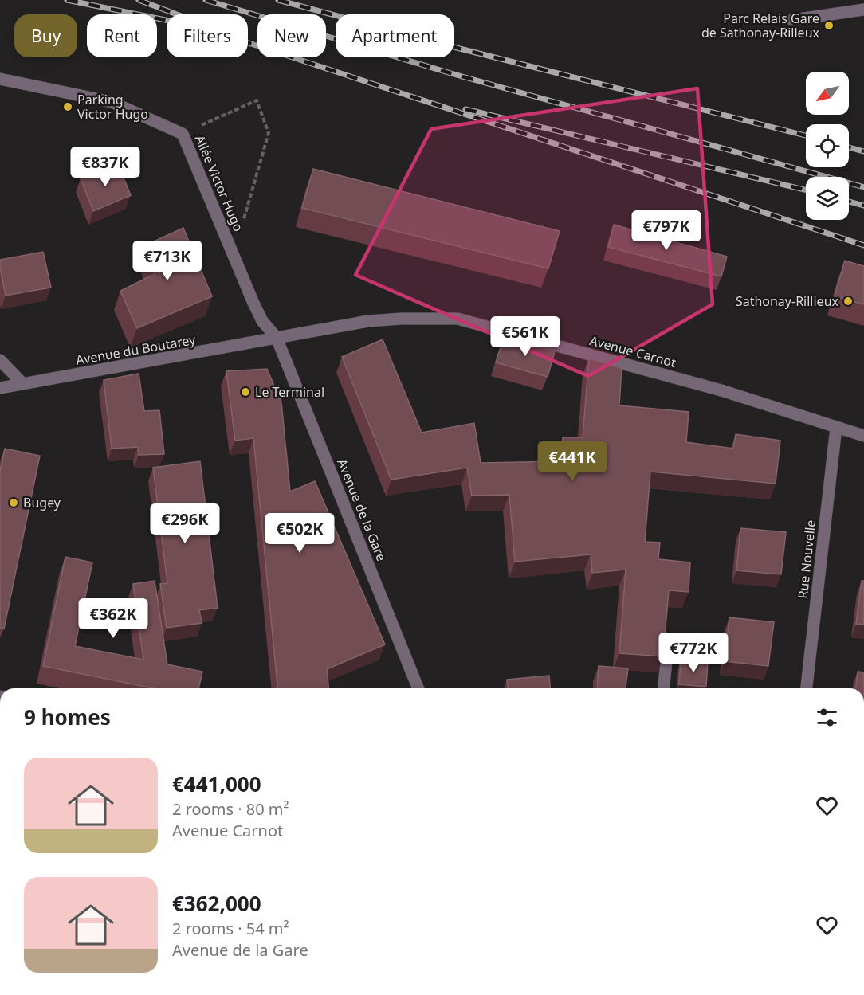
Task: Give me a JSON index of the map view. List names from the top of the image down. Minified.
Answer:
{"streets":{"street":["Allée Victor Hugo","Avenue du Boutarey","Avenue Carnot","Avenue de la Gare","Rue Nouvelle"]},"crossings":[["Allée Victor Hugo","Avenue du Boutarey"],["Allée Victor Hugo","Avenue Carnot"],["Allée Victor Hugo","Avenue de la Gare"],["Avenue du Boutarey","Avenue Carnot"],["Avenue du Boutarey","Avenue de la Gare"],["Avenue Carnot","Avenue de la Gare"],["Avenue Carnot","Rue Nouvelle"]],"places":["Parc Relais Gare de Sathonay-Rilleux","Parking Victor Hugo","Sathonay-Rillieux","Le Terminal","Bugey"],"north":"bottom left","page":{"chip":["Buy","Rent","Filters","New","Apartment"],"price":["€837K","€797K","€713K","€561K","€441K","€296K","€502K","€362K","€772K"],"heading":"9 homes","list":[{"name":"€441,000","note":"2 rooms · 80 m² · Avenue Carnot"},{"name":"€362,000","note":"2 rooms · 54 m² · Avenue de la Gare"}]}}
